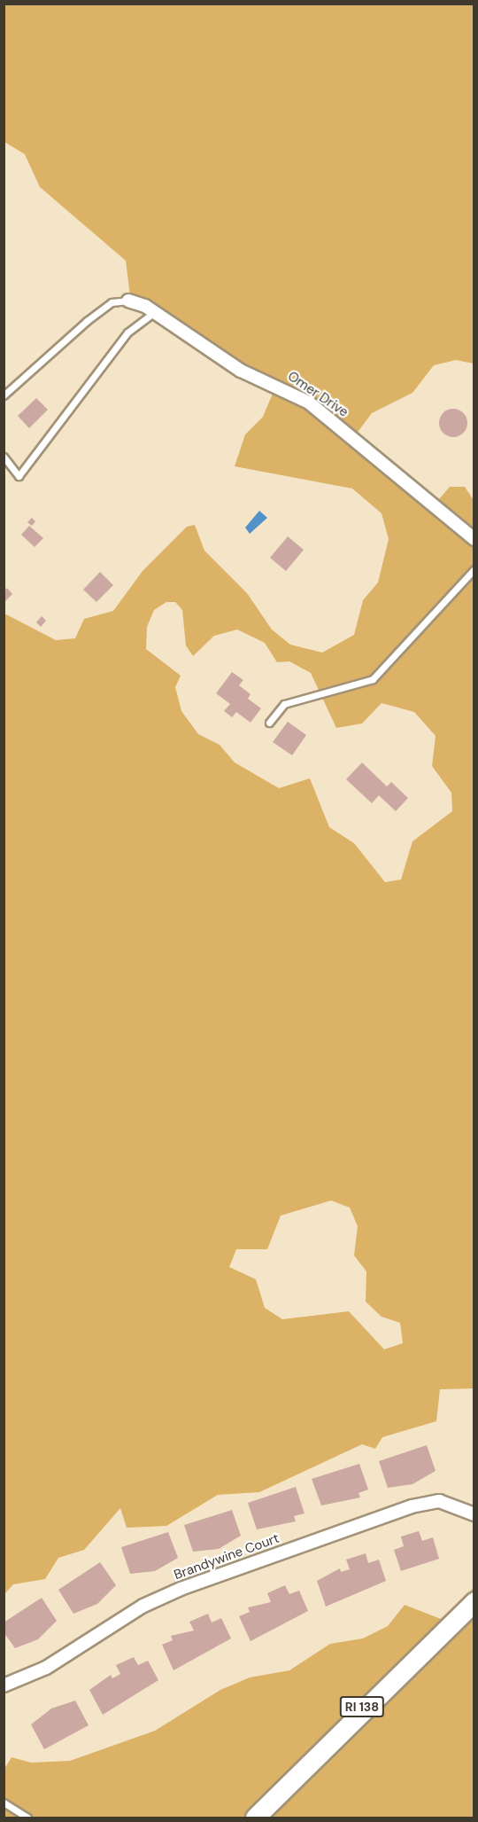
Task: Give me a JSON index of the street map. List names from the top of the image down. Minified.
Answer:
{"streets":{"main road":["RI 138"],"street":["Omer Drive","Brandywine Court"]}}
